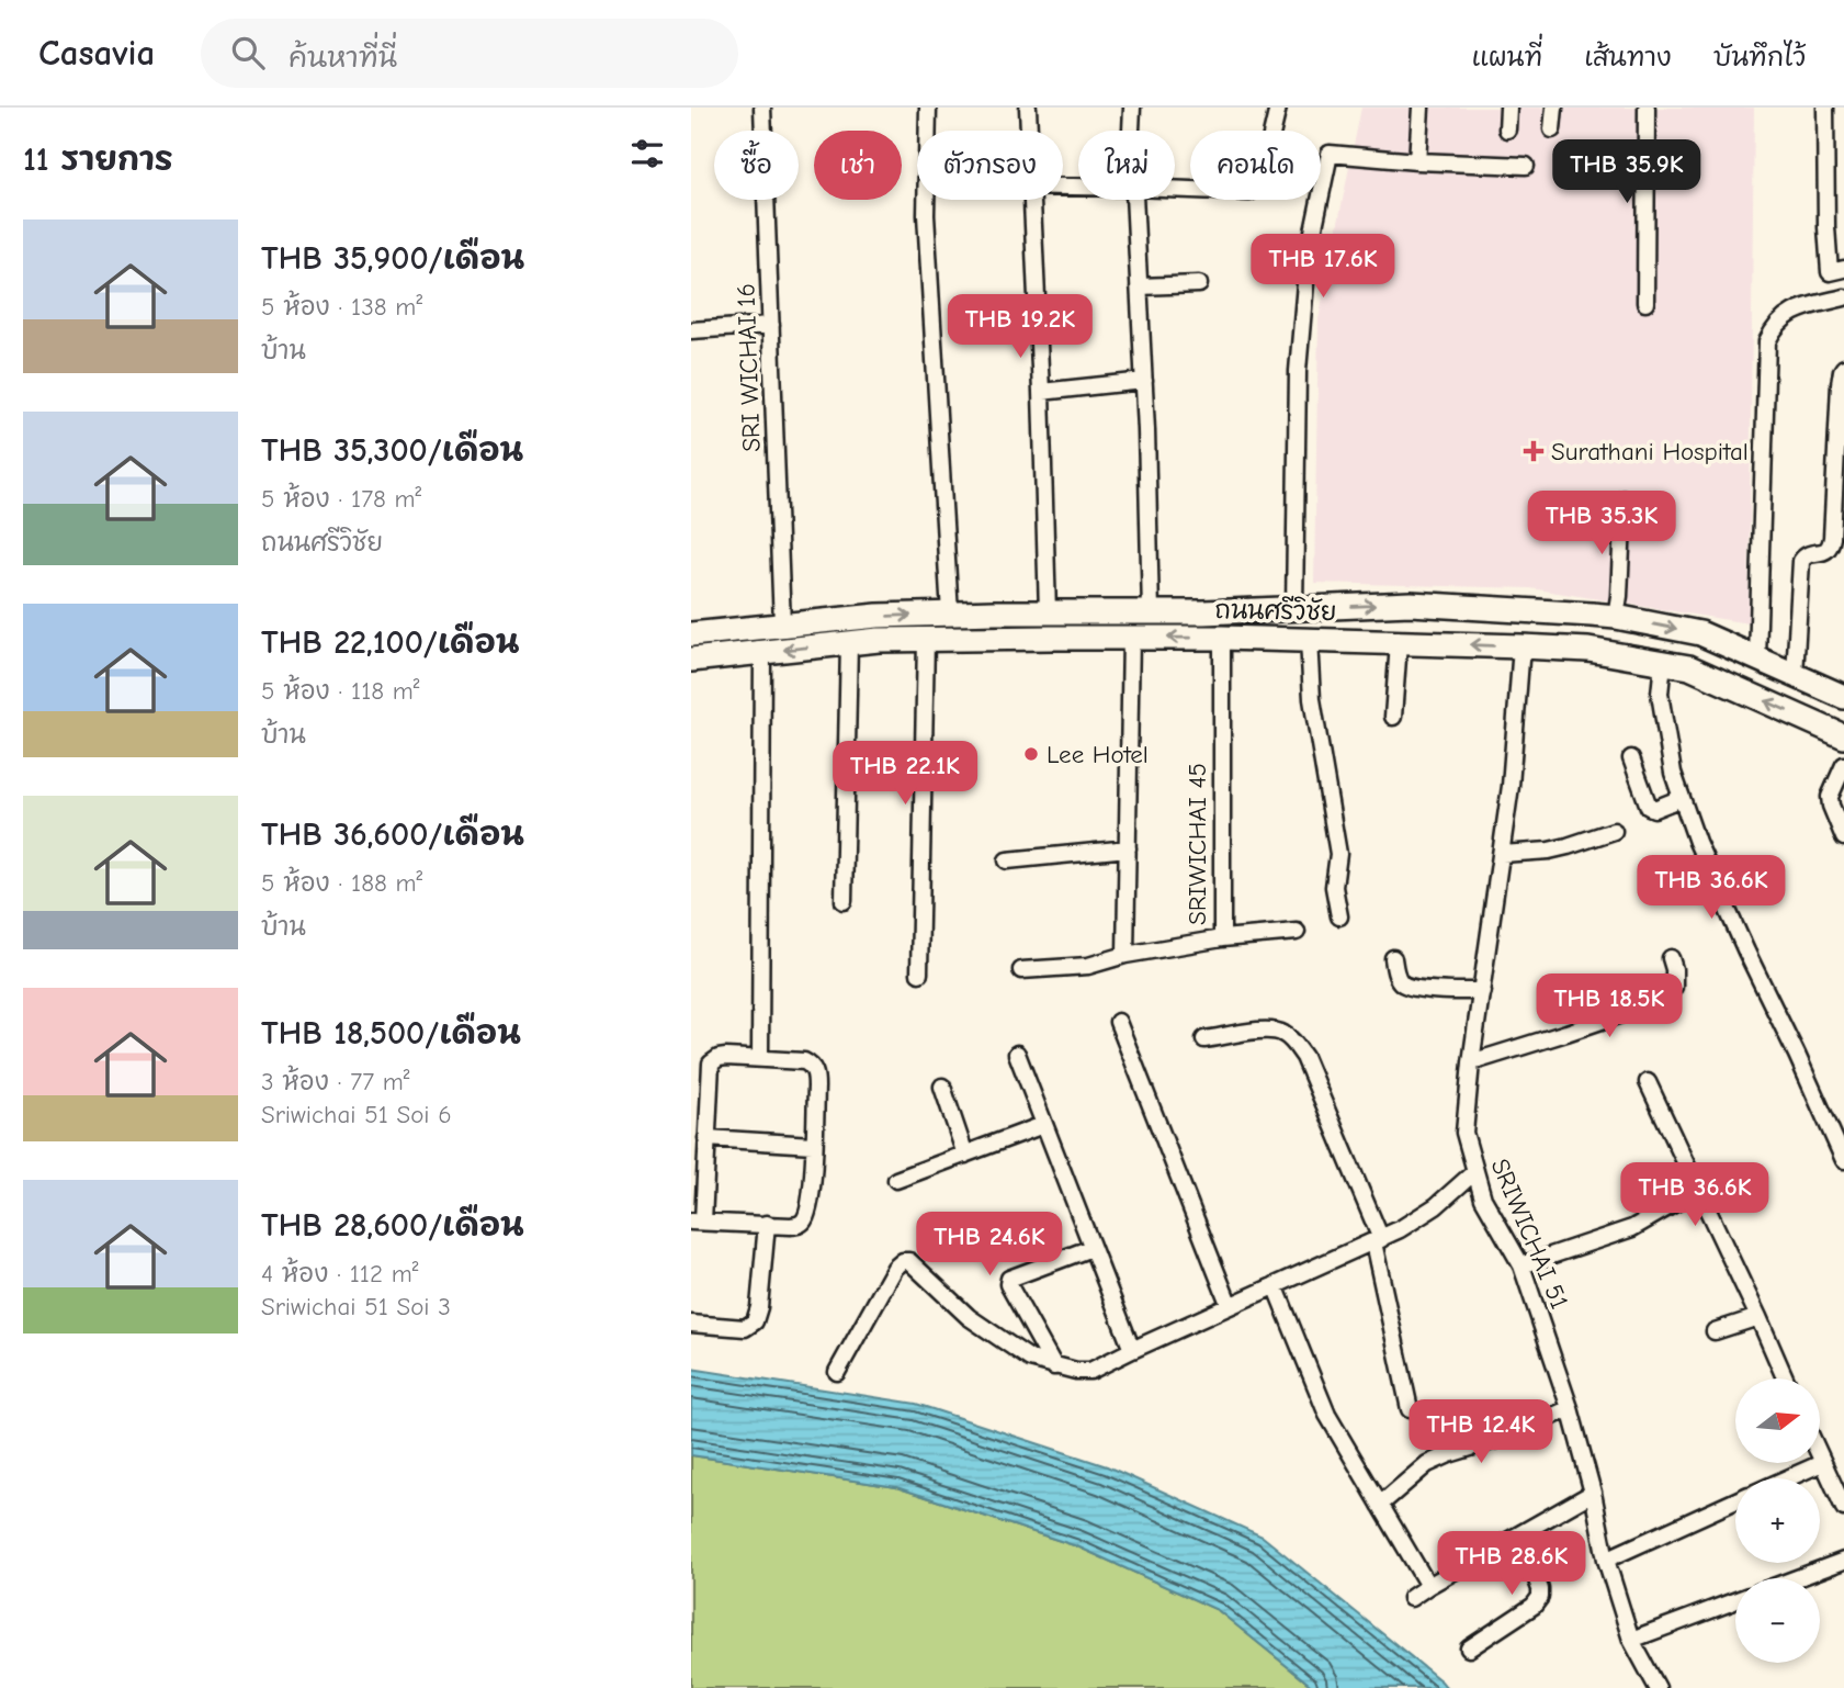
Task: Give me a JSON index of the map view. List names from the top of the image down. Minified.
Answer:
{"streets":{"main road":["ถนนศรีวิชัย"],"street":["SRI WICHAI 16","SRIWICHAI 45","SRIWICHAI 51"]},"crossings":[["SRI WICHAI 16","ถนนศรีวิชัย"],["ถนนศรีวิชัย","SRIWICHAI 45"],["ถนนศรีวิชัย","SRIWICHAI 51"]],"places":{"health":["Surathani Hospital"],"other":["Lee Hotel"]},"north":"right","page":{"header":"Casavia","search":"ค้นหาที่นี่","nav":["แผนที่","เส้นทาง","บันทึกไว้"],"heading":"11 รายการ","chip":["ซื้อ","เช่า","ตัวกรอง","ใหม่","คอนโด"],"price":["THB 35.9K","THB 17.6K","THB 19.2K","THB 35.3K","THB 22.1K","THB 36.6K","THB 18.5K","THB 36.6K","THB 24.6K","THB 12.4K","THB 28.6K"],"list":[{"name":"THB 35,900/เดือน","note":"5 ห้อง · 138 m² · บ้าน"},{"name":"THB 35,300/เดือน","note":"5 ห้อง · 178 m² · ถนนศรีวิชัย"},{"name":"THB 22,100/เดือน","note":"5 ห้อง · 118 m² · บ้าน"},{"name":"THB 36,600/เดือน","note":"5 ห้อง · 188 m² · บ้าน"},{"name":"THB 18,500/เดือน","note":"3 ห้อง · 77 m² · Sriwichai 51 Soi 6"},{"name":"THB 28,600/เดือน","note":"4 ห้อง · 112 m² · Sriwichai 51 Soi 3"}],"map_buttons":["+","−"]}}
